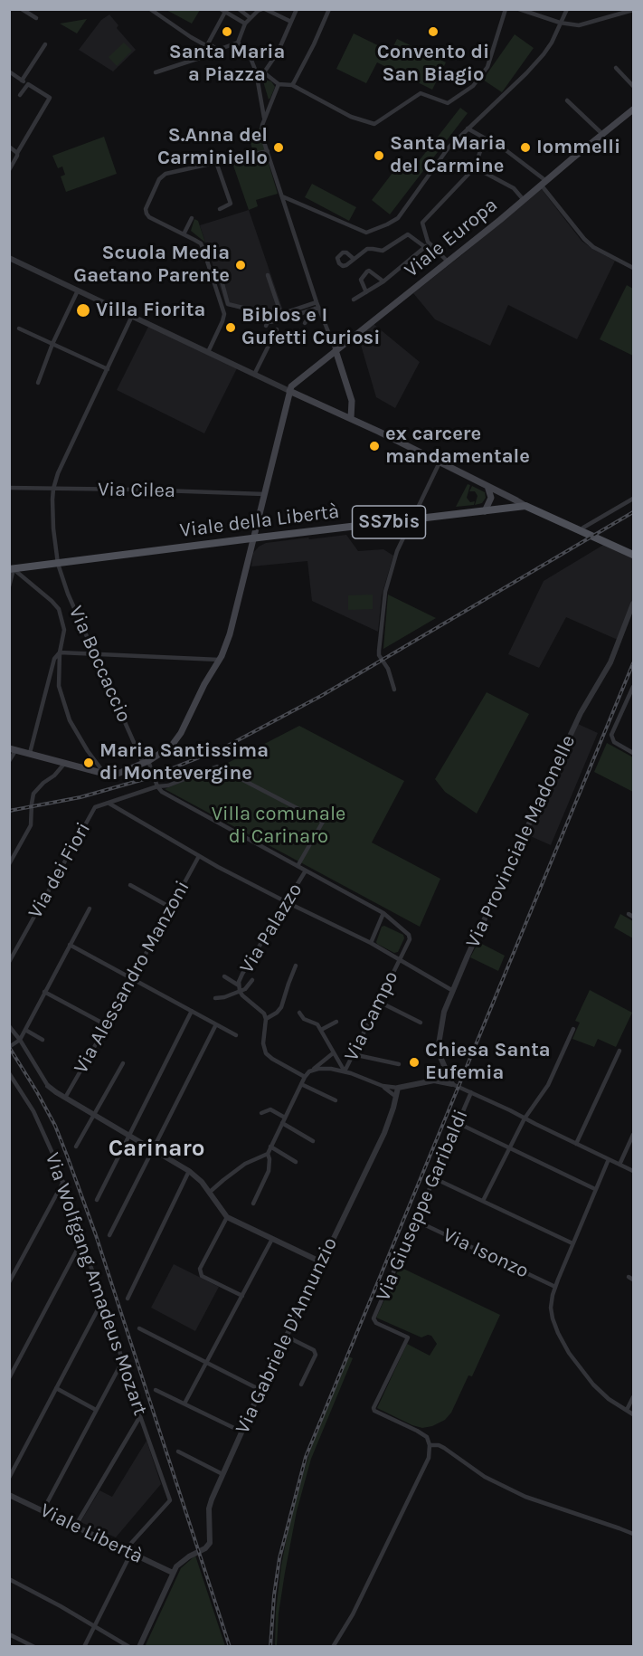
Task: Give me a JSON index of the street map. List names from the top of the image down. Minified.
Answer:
{"streets":{"main road":["Viale Europa","Viale della Libertà","SS7bis"],"street":["Via Cilea","Via Boccaccio","Via Provinciale Madonelle","Via dei Fiori","Via Palazzo","Via Alessandro Manzoni","Via Campo","Via Giuseppe Garibaldi","Via Isonzo","Via Wolfgang Amadeus Mozart","Via Gabriele D'Annunzio","Viale Libertà"]},"crossings":[["Via Cilea","Via Boccaccio"],["Viale della Libertà","Via Boccaccio"],["Via Giuseppe Garibaldi","Via Isonzo"],["Via Wolfgang Amadeus Mozart","Viale Libertà"],["Via Gabriele D'Annunzio","Viale Libertà"]],"districts":["Carinaro"],"parks":["Villa comunale di Carinaro"],"places":["Santa Maria a Piazza","Convento di San Biagio","S.Anna del Carminiello","Iommelli","Santa Maria del Carmine","Scuola Media Gaetano Parente","Villa Fiorita","Biblos e I Gufetti Curiosi","ex carcere mandamentale","Maria Santissima di Montevergine","Chiesa Santa Eufemia"]}
